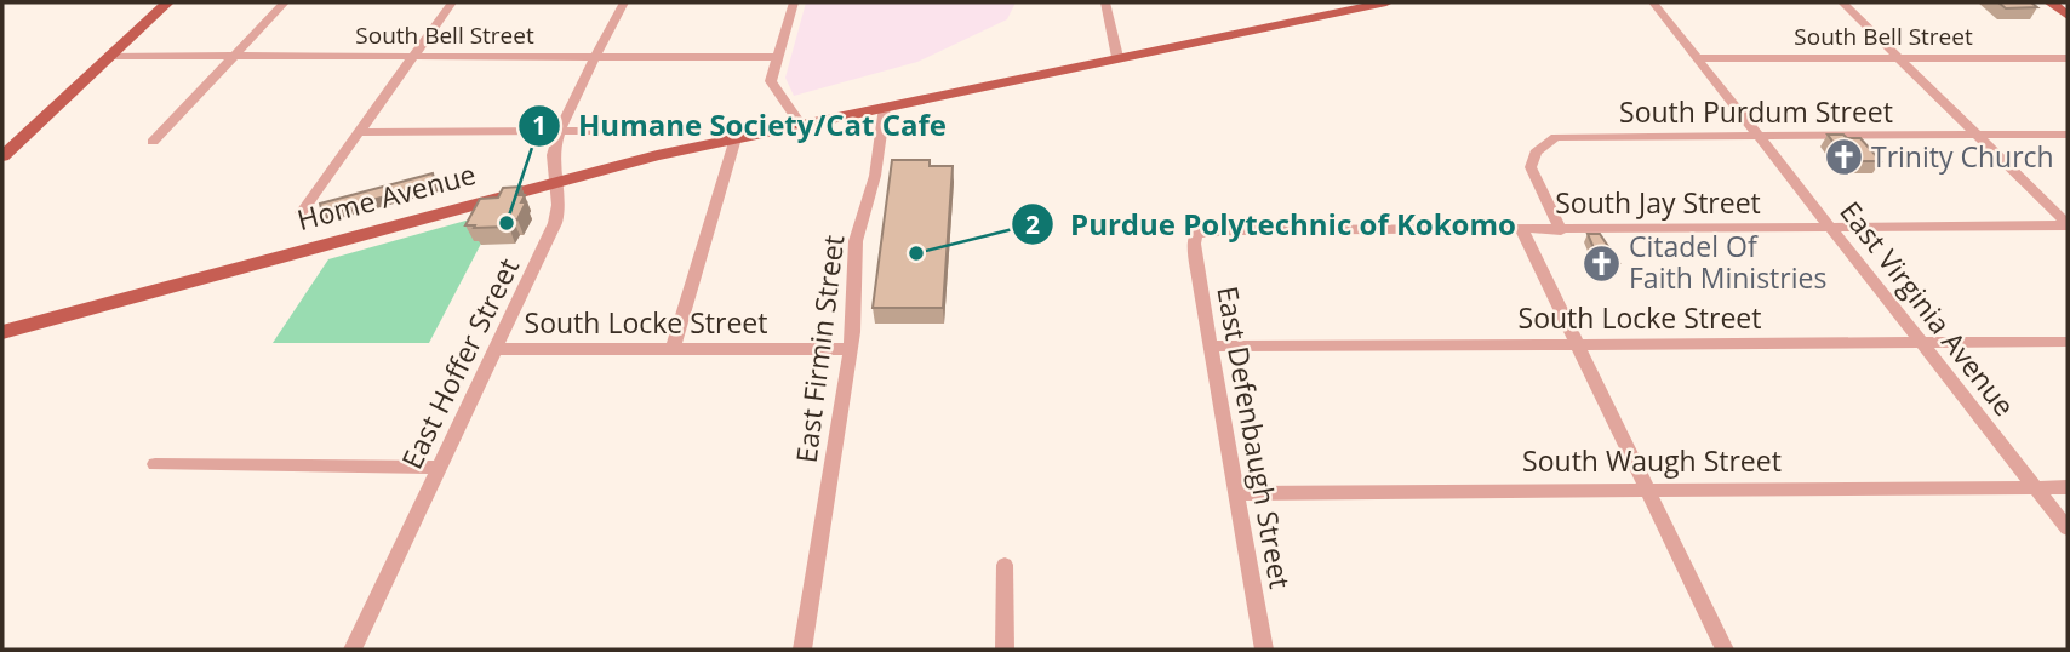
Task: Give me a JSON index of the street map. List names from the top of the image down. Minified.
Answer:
{"streets":{"main road":["Home Avenue"],"street":["South Bell Street","South Purdum Street","South Jay Street","East Virginia Avenue","South Locke Street","East Firmin Street","East Hoffer Street","East Defenbaugh Street","South Waugh Street"]},"crossings":[["South Bell Street","East Virginia Avenue"],["South Bell Street","East Hoffer Street"],["South Purdum Street","South Jay Street"],["South Purdum Street","East Virginia Avenue"],["Home Avenue","East Firmin Street"],["Home Avenue","East Hoffer Street"],["South Jay Street","East Virginia Avenue"],["South Jay Street","East Defenbaugh Street"],["East Virginia Avenue","South Locke Street"],["East Virginia Avenue","South Waugh Street"],["South Locke Street","East Firmin Street"],["South Locke Street","East Hoffer Street"],["South Locke Street","East Defenbaugh Street"],["East Defenbaugh Street","South Waugh Street"]],"places":{"church":["Trinity Church","Citadel Of Faith Ministries"],"other":["Humane Society/Cat Cafe","Purdue Polytechnic of Kokomo"]}}
